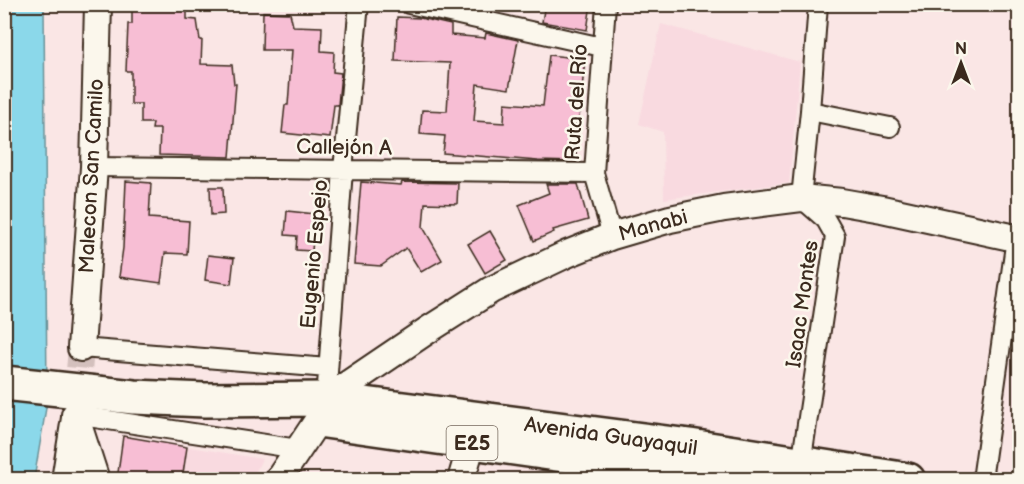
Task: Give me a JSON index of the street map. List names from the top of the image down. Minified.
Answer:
{"streets":{"highway":["Avenida Guayaquil","E25"],"main road":["Malecon San Camilo","Manabi"],"street":["Ruta del Río","Callejón A","Eugenio Espejo","Isaac Montes"]},"crossings":[["Ruta del Río","Callejón A"],["Ruta del Río","Manabi"],["Callejón A","Malecon San Camilo"],["Callejón A","Eugenio Espejo"],["Manabi","Eugenio Espejo"],["Manabi","Isaac Montes"],["Manabi","Avenida Guayaquil"],["Eugenio Espejo","Avenida Guayaquil"],["Isaac Montes","Avenida Guayaquil"],["Avenida Guayaquil","E25"]],"north":"top"}
